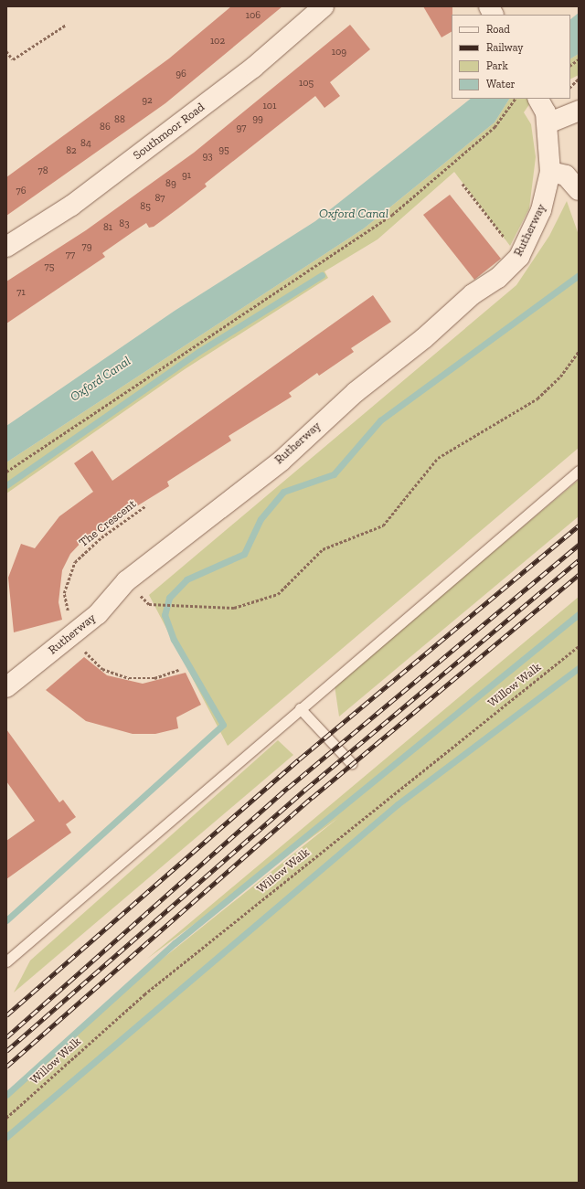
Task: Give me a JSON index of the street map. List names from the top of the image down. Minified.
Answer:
{"streets":{"street":["Southmoor Road","Rutherway"],"path":["The Crescent","Willow Walk"]},"crossings":[["Rutherway","The Crescent"]],"water":["Oxford Canal"],"house_numbers":["106","102","109","96","105","92","101","99","88","86","97","84","95","82","93","78","91","89","76","87","85","83","81","79","77","75","71"],"legend":["Road","Railway","Park","Water"]}
